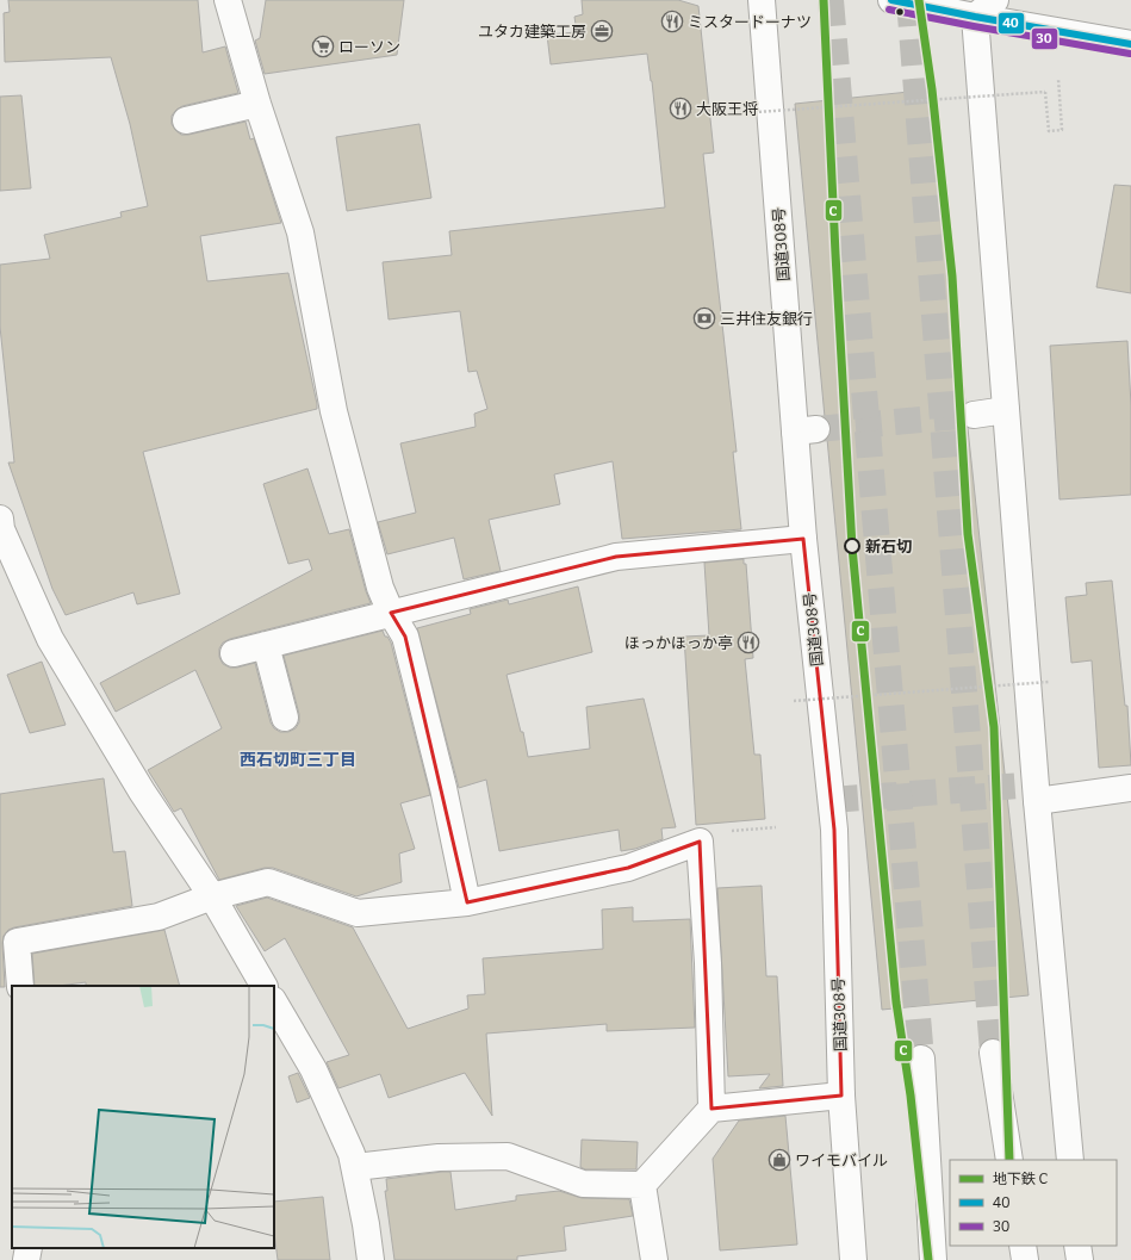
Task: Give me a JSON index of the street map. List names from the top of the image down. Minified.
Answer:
{"streets":{"main road":["国道308号"]},"districts":["西石切町三丁目"],"places":{"restaurant":["ミスタードーナツ","大阪王将","ほっかほっか亭"],"office":["ユタカ建築工房"],"supermarket":["ローソン"],"bank":["三井住友銀行"],"other":["新石切"],"shop":["ワイモバイル"]},"lines":["metro line C","transit line 40","transit line 30"],"legend":["地下鉄 C","40","30"]}
